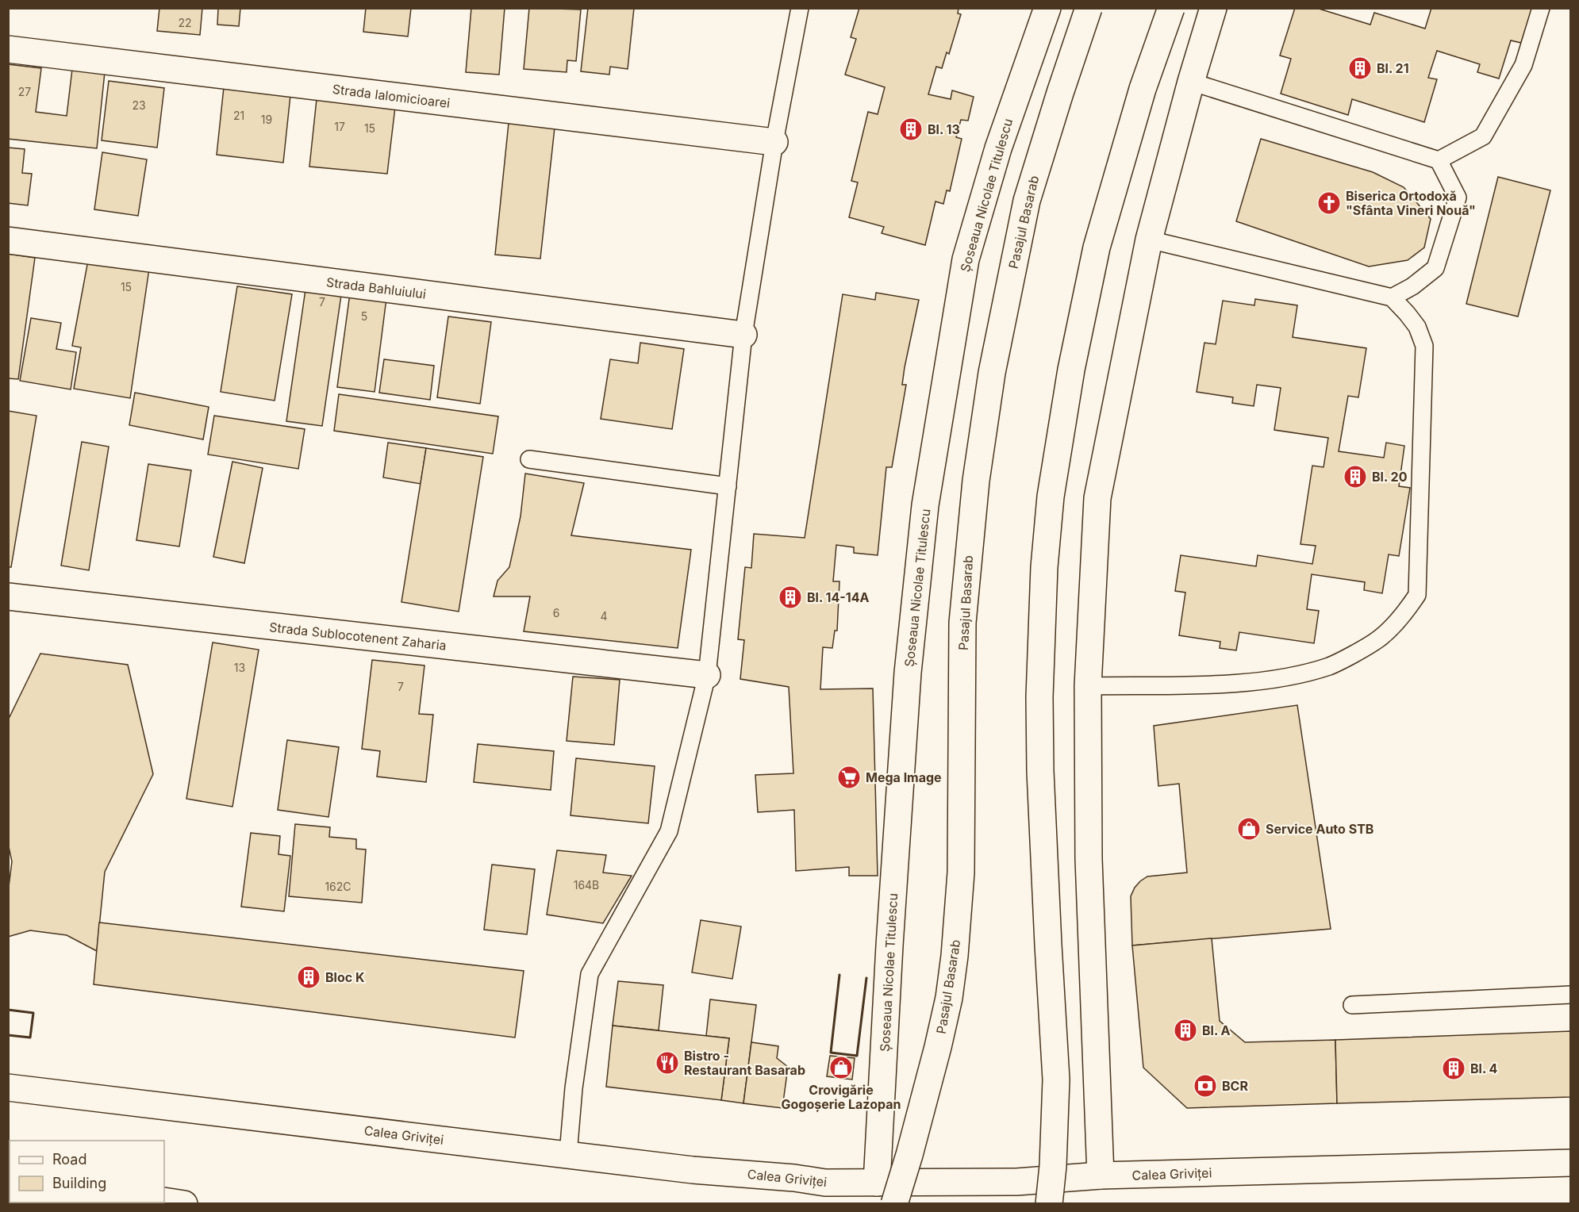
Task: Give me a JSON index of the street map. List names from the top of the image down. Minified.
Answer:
{"streets":{"main road":["Strada Ialomicioarei","Șoseaua Nicolae Titulescu","Pasajul Basarab","Strada Bahluiului","Strada Sublocotenent Zaharia","Calea Griviței"]},"crossings":[["Șoseaua Nicolae Titulescu","Calea Griviței"]],"places":{"building":["Bl. 21","Bl. 13","Bl. 20","Bl. 14-14A","Bloc K","Bl. A","Bl. 4"],"church":["Biserica Ortodoxă \"Sfânta Vineri Nouă\""],"supermarket":["Mega Image"],"shop":["Service Auto STB","Crovigărie Gogoșerie Lazopan"],"restaurant":["Bistro - Restaurant Basarab"],"bank":["BCR"]},"house_numbers":["22","27","23","21","19","17","15","15","7","5","6","4","13","7","164B","162C"],"legend":["Road","Building"]}
